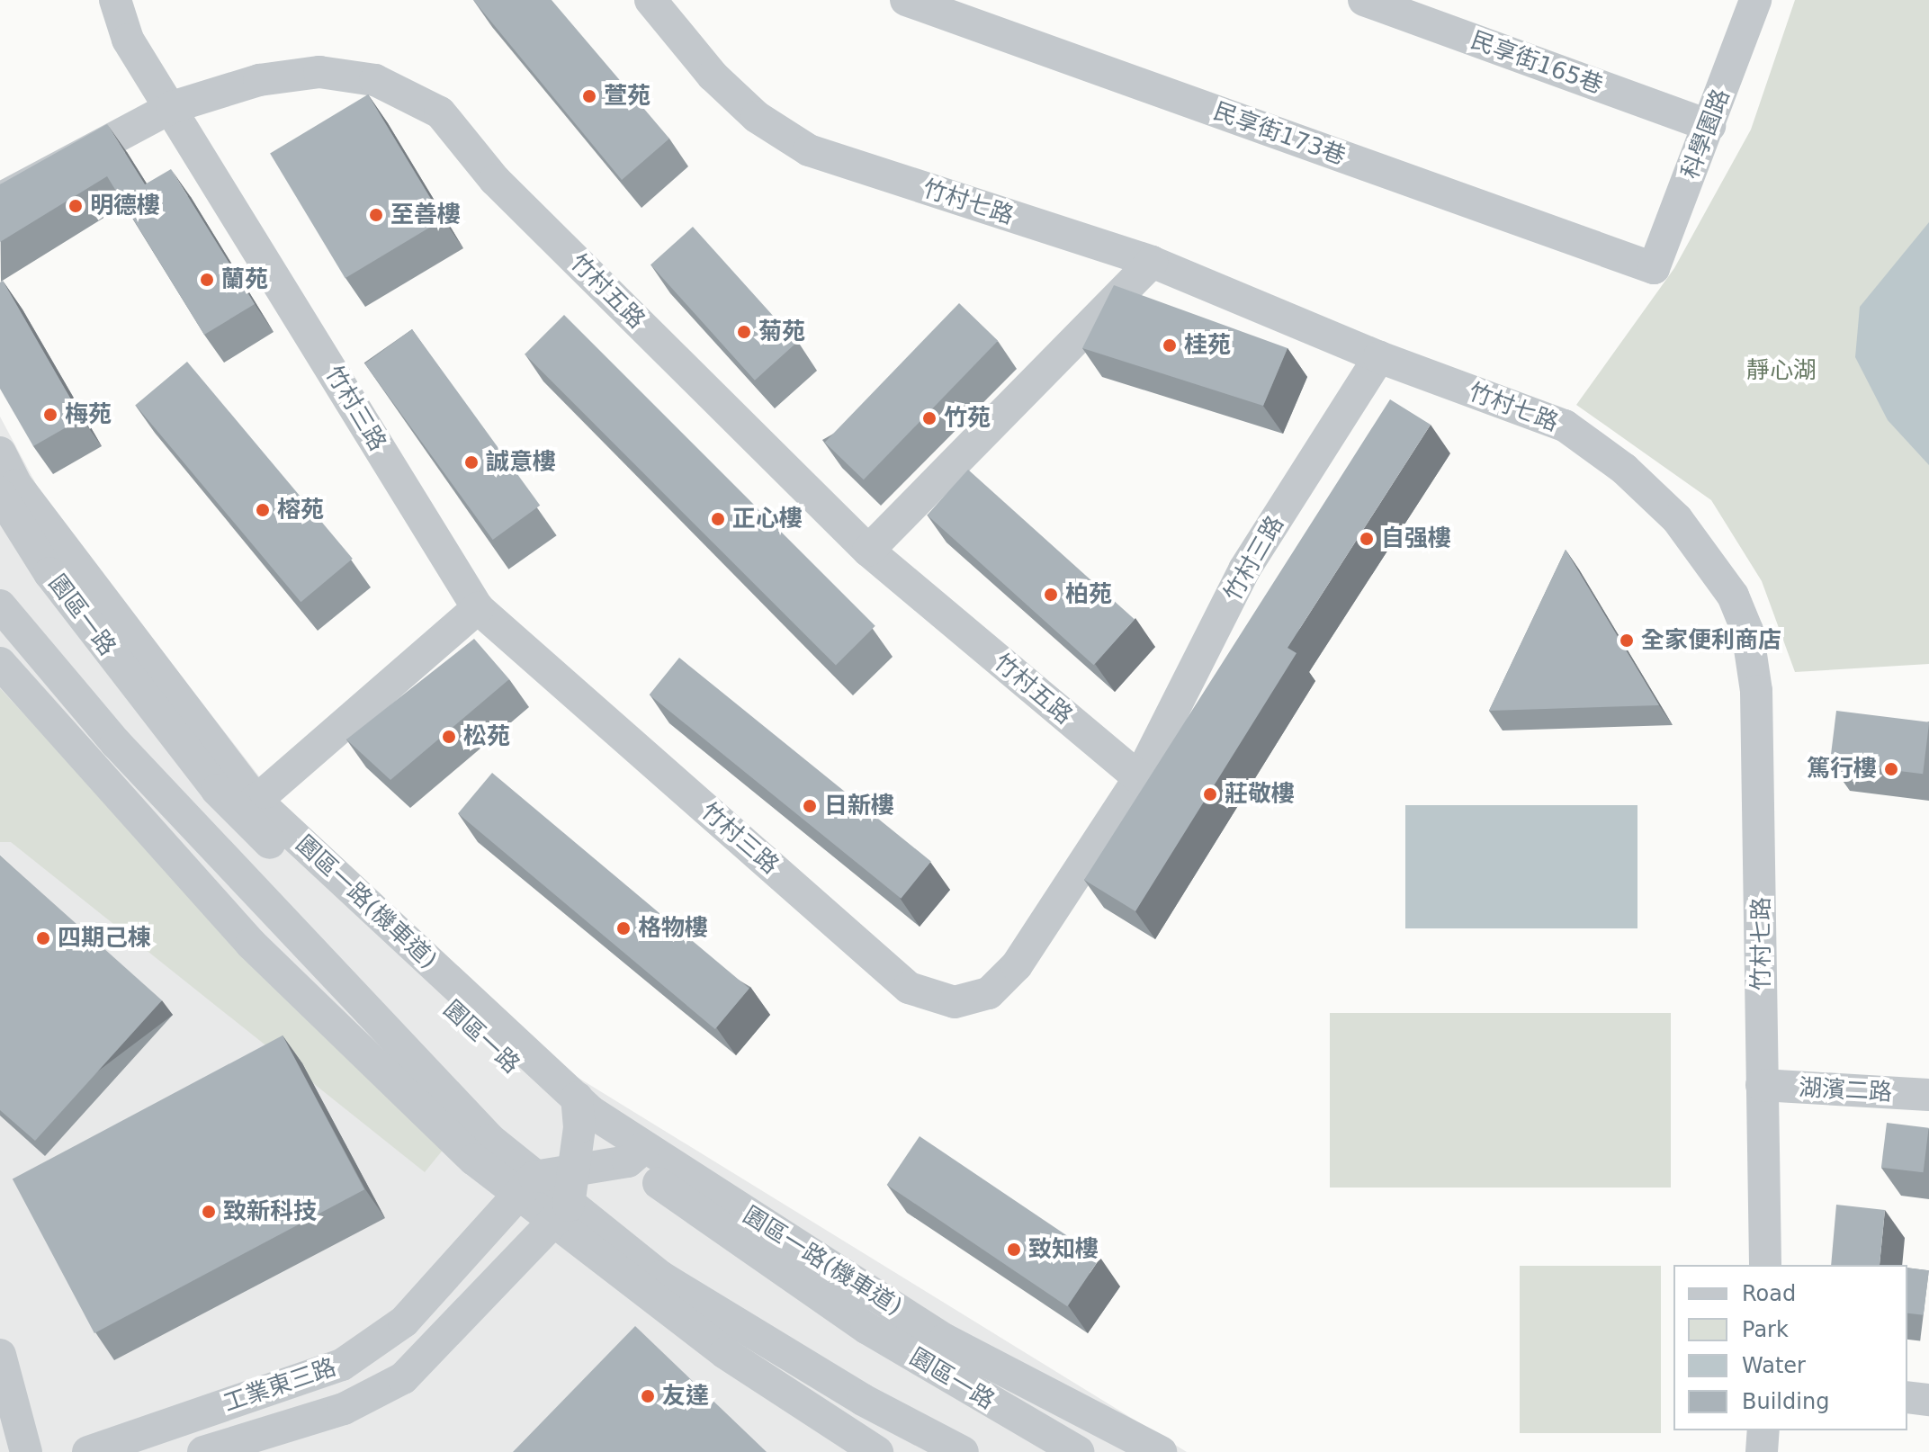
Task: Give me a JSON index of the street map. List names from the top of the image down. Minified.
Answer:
{"streets":{"street":["民享街165巷","民享街173巷","科學園路","竹村七路","竹村五路","竹村三路","園區一路","園區一路(機車道)","湖濱二路","工業東三路"]},"crossings":[["民享街165巷","科學園路"],["民享街173巷","科學園路"],["竹村七路","竹村三路"],["竹村七路","湖濱二路"],["竹村五路","竹村三路"],["園區一路","園區一路(機車道)"]],"parks":["靜心湖"],"places":["萱苑","明德樓","至善樓","蘭苑","菊苑","桂苑","梅苑","竹苑","誠意樓","榕苑","正心樓","自强樓","柏苑","全家便利商店","松苑","篤行樓","莊敬樓","日新樓","格物樓","四期己棟","致新科技","致知樓","友達"],"legend":["Road","Park","Water","Building"]}
